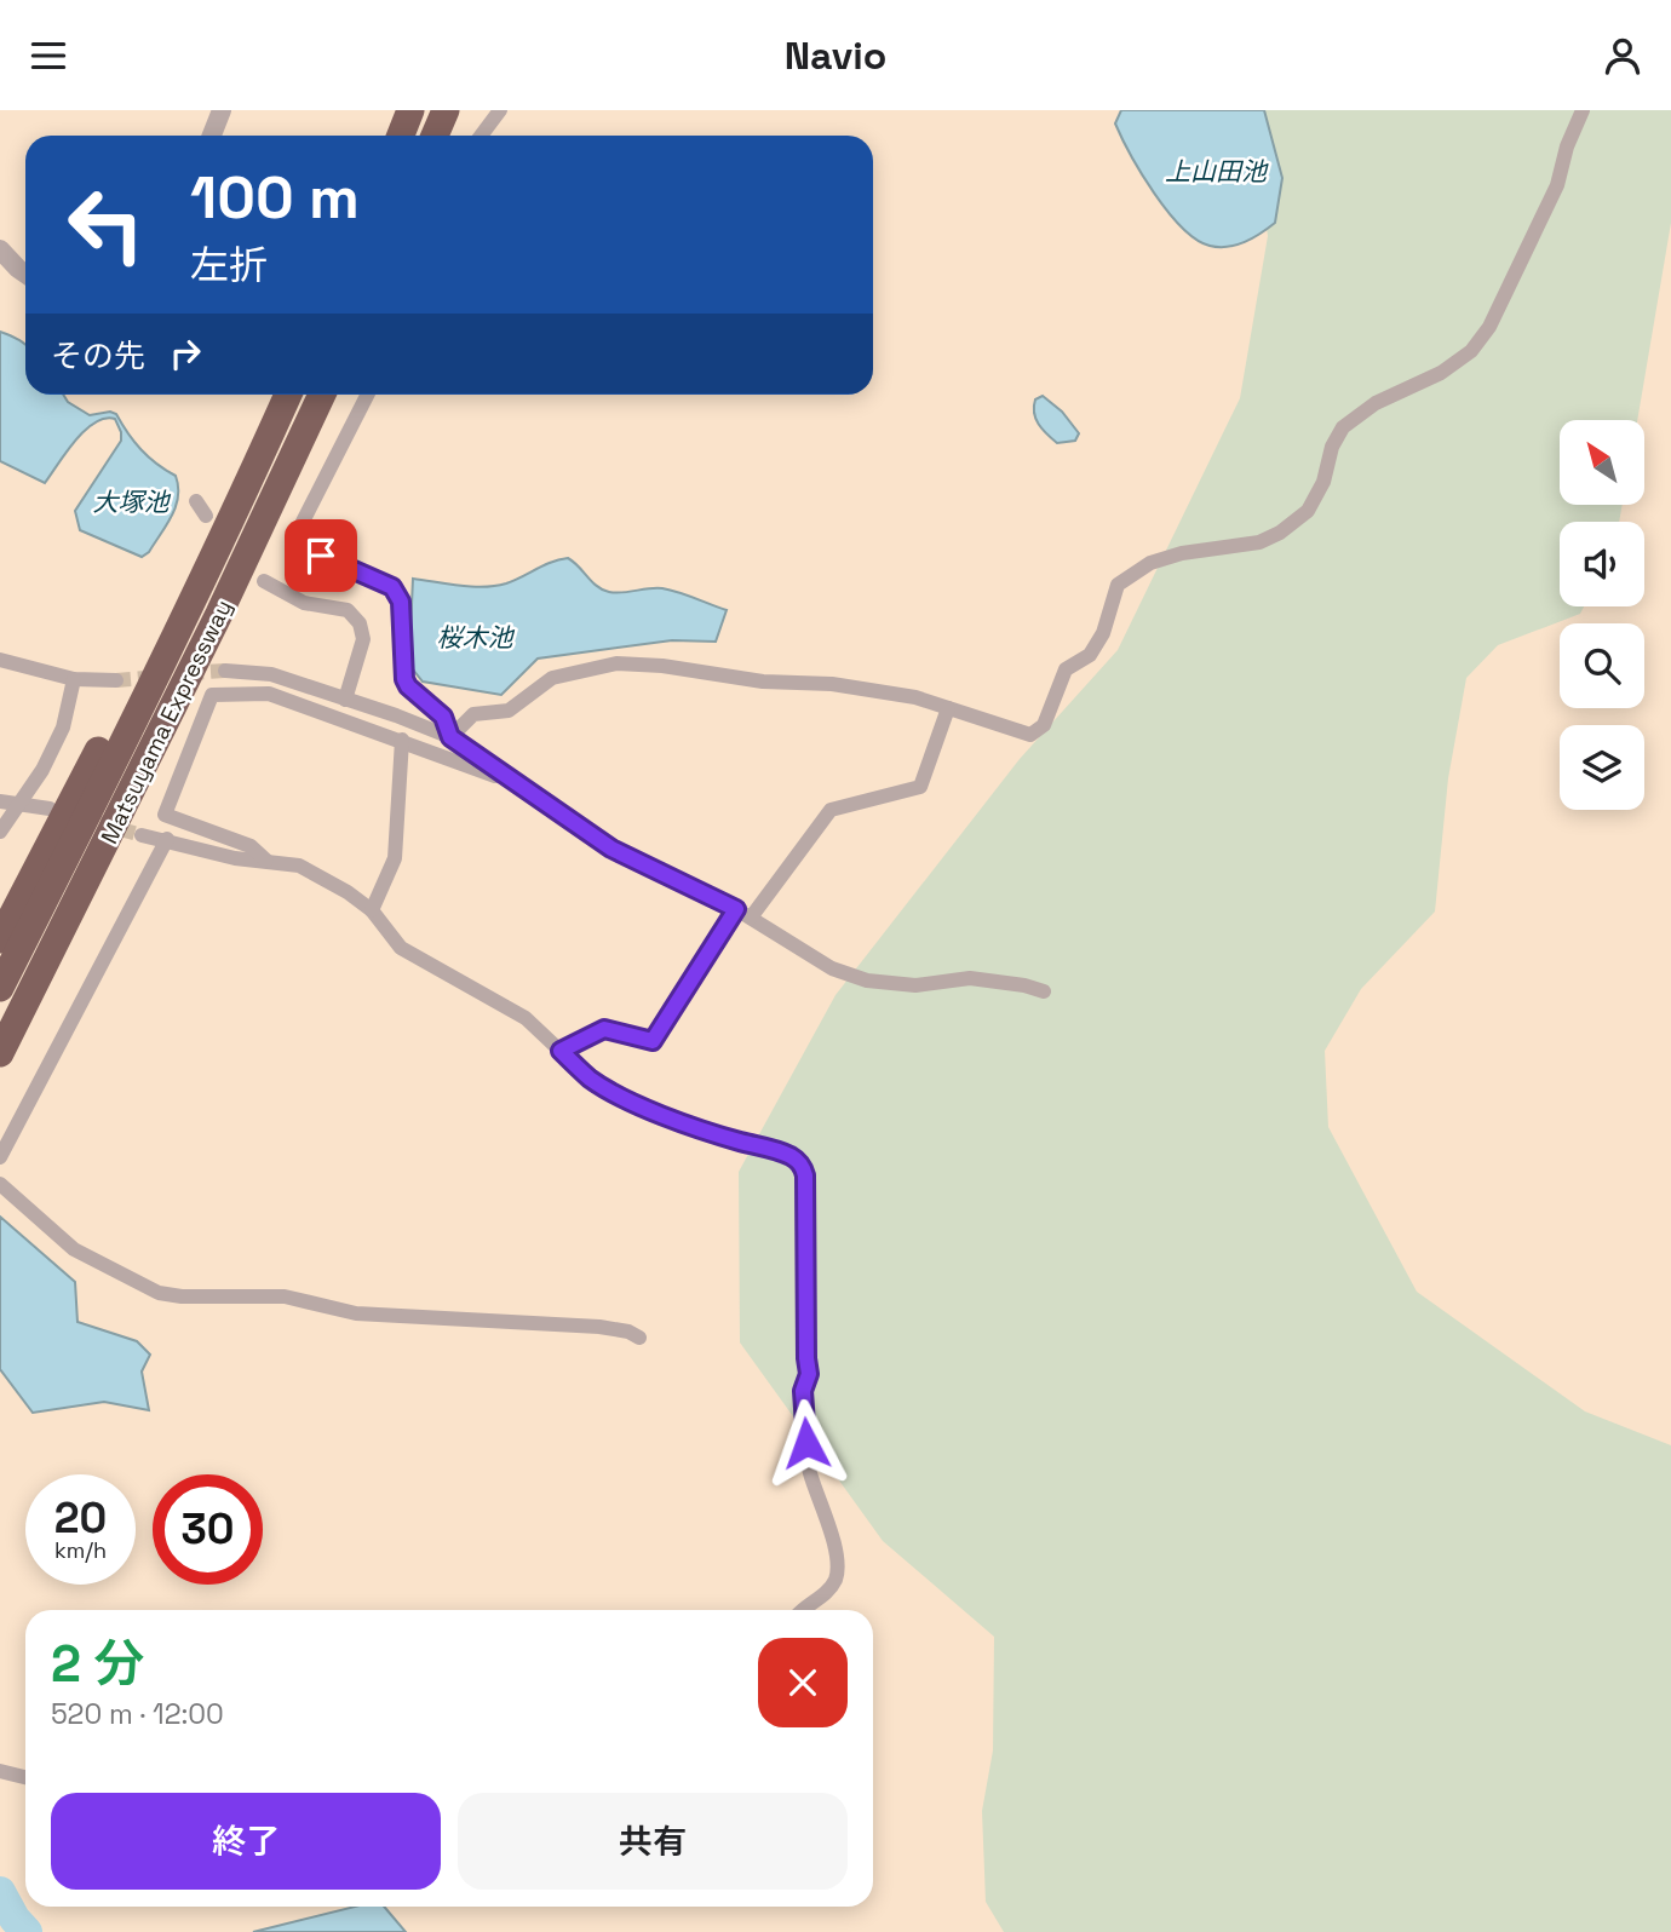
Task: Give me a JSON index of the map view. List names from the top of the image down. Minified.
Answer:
{"streets":{"highway":["Matsuyama Expressway"]},"water":["上山田池","大塚池","桜木池"],"north":"top left","page":{"header":"Navio","turn":["100 m","左折"],"then":"その先","speed":"20 km/h","limit":"30","heading":["2 分","520 m · 12:00"],"buttons":["終了","共有"]}}
